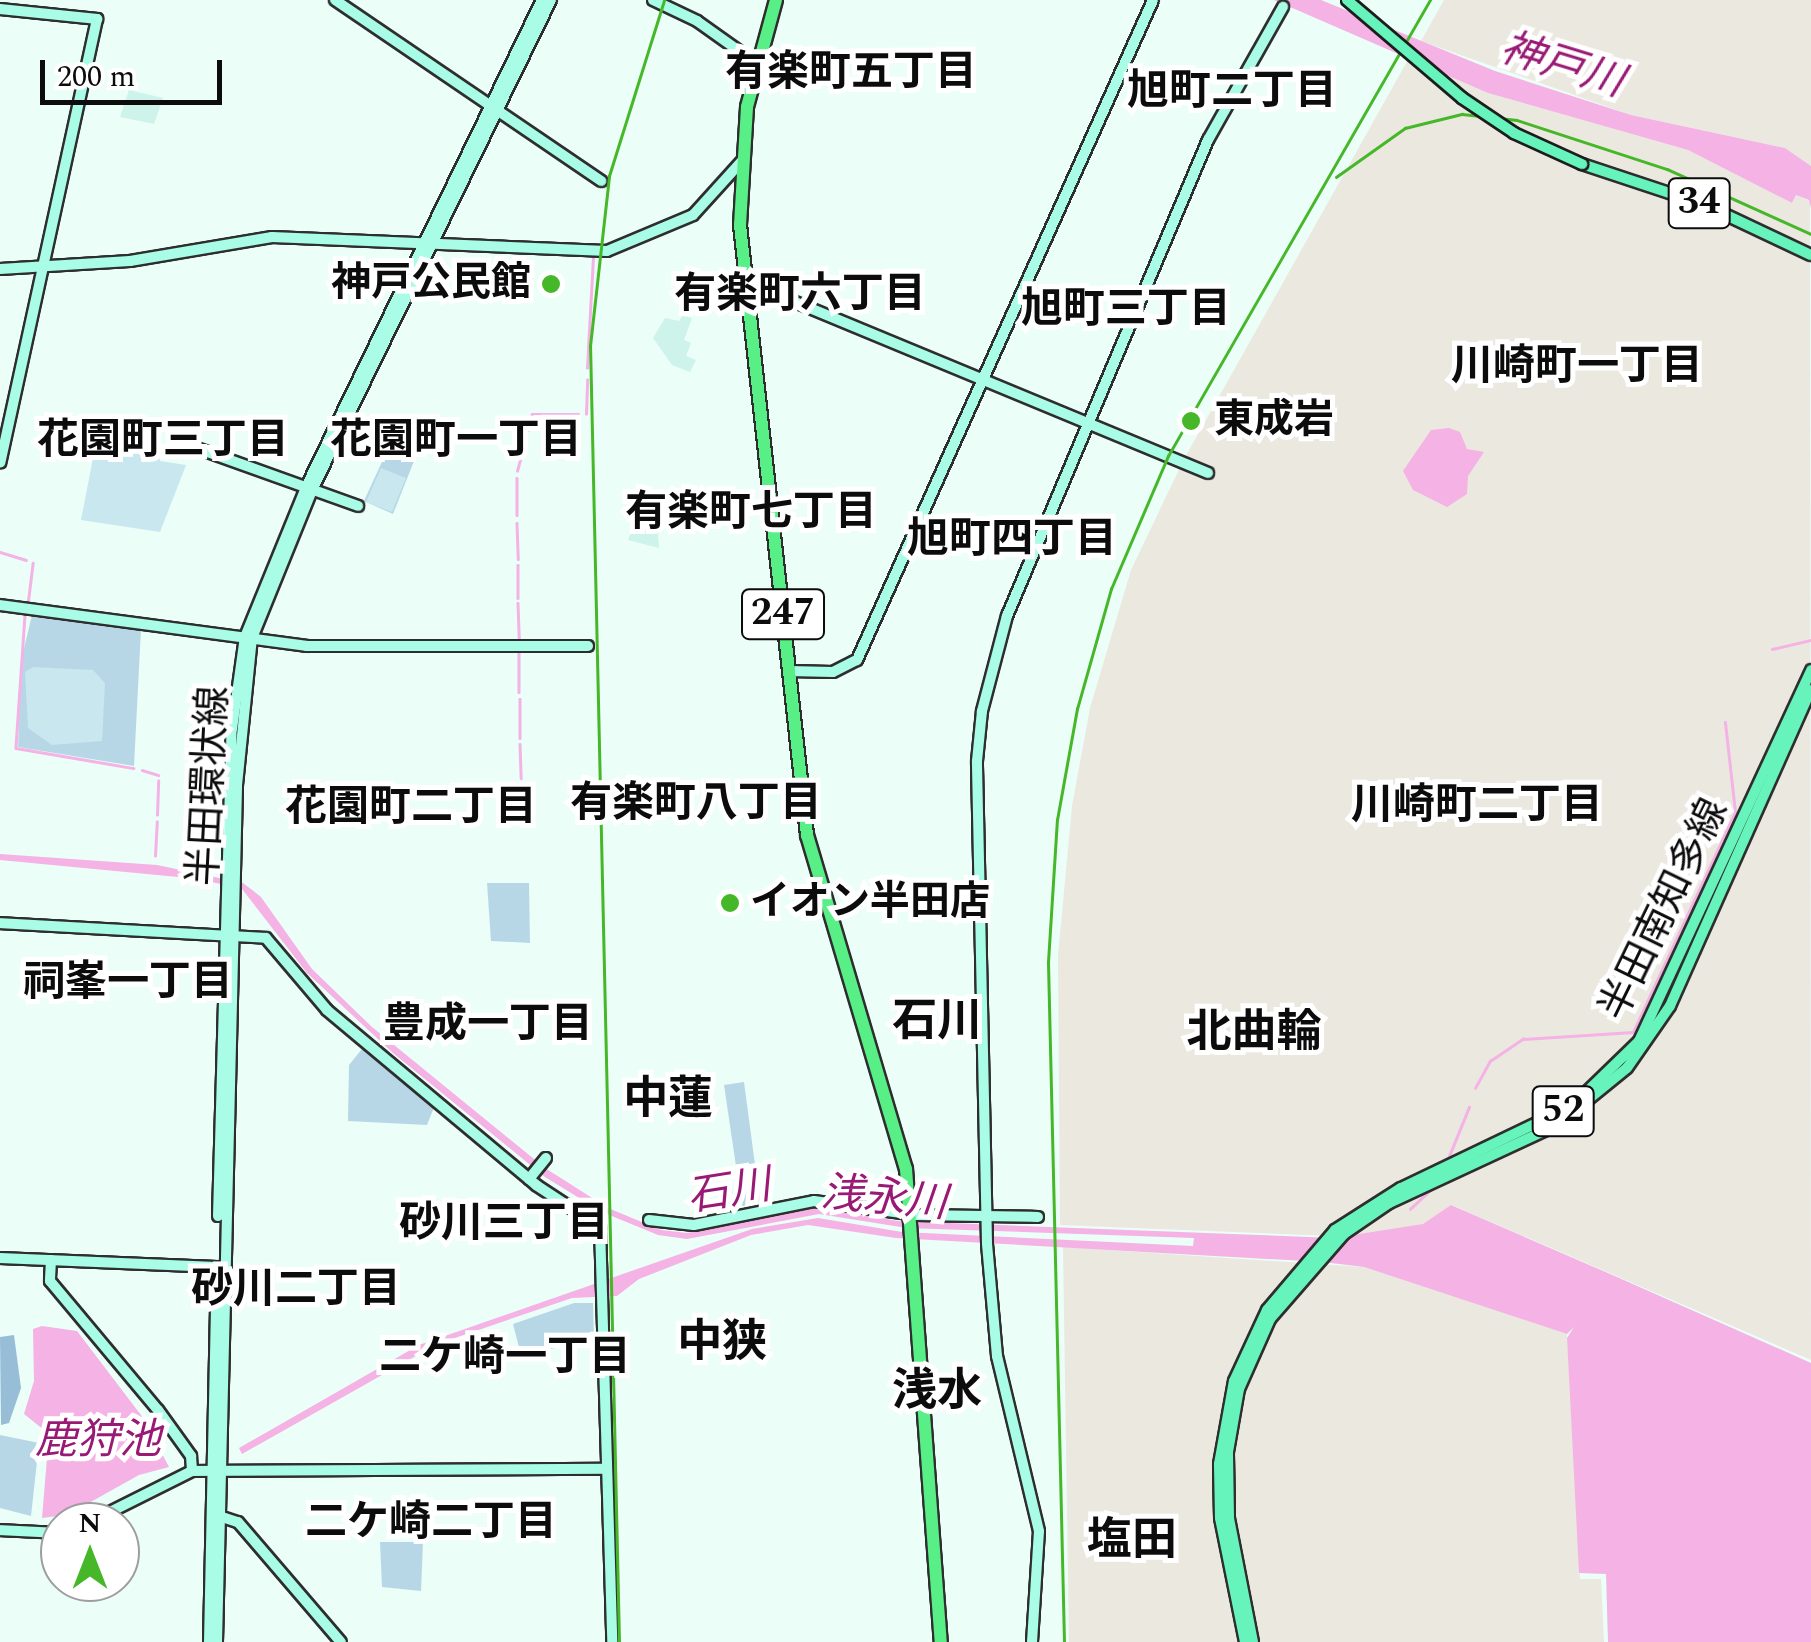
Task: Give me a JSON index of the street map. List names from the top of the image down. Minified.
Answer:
{"streets":{"highway":["247"],"main road":["34","半田南知多線","52"],"street":["半田環状線"]},"districts":["有楽町五丁目","旭町二丁目","有楽町六丁目","旭町三丁目","川崎町一丁目","花園町三丁目","花園町一丁目","有楽町七丁目","旭町四丁目","有楽町八丁目","川崎町二丁目","花園町二丁目","祠峯一丁目","石川","豊成一丁目","北曲輪","中蓮","砂川三丁目","砂川二丁目","中狭","二ケ崎一丁目","浅水","二ケ崎二丁目","塩田"],"water":["神戸川","石川","浅永川","鹿狩池"],"places":["神戸公民館","東成岩","イオン半田店"],"scale_bar":"200 m","north":"top"}
